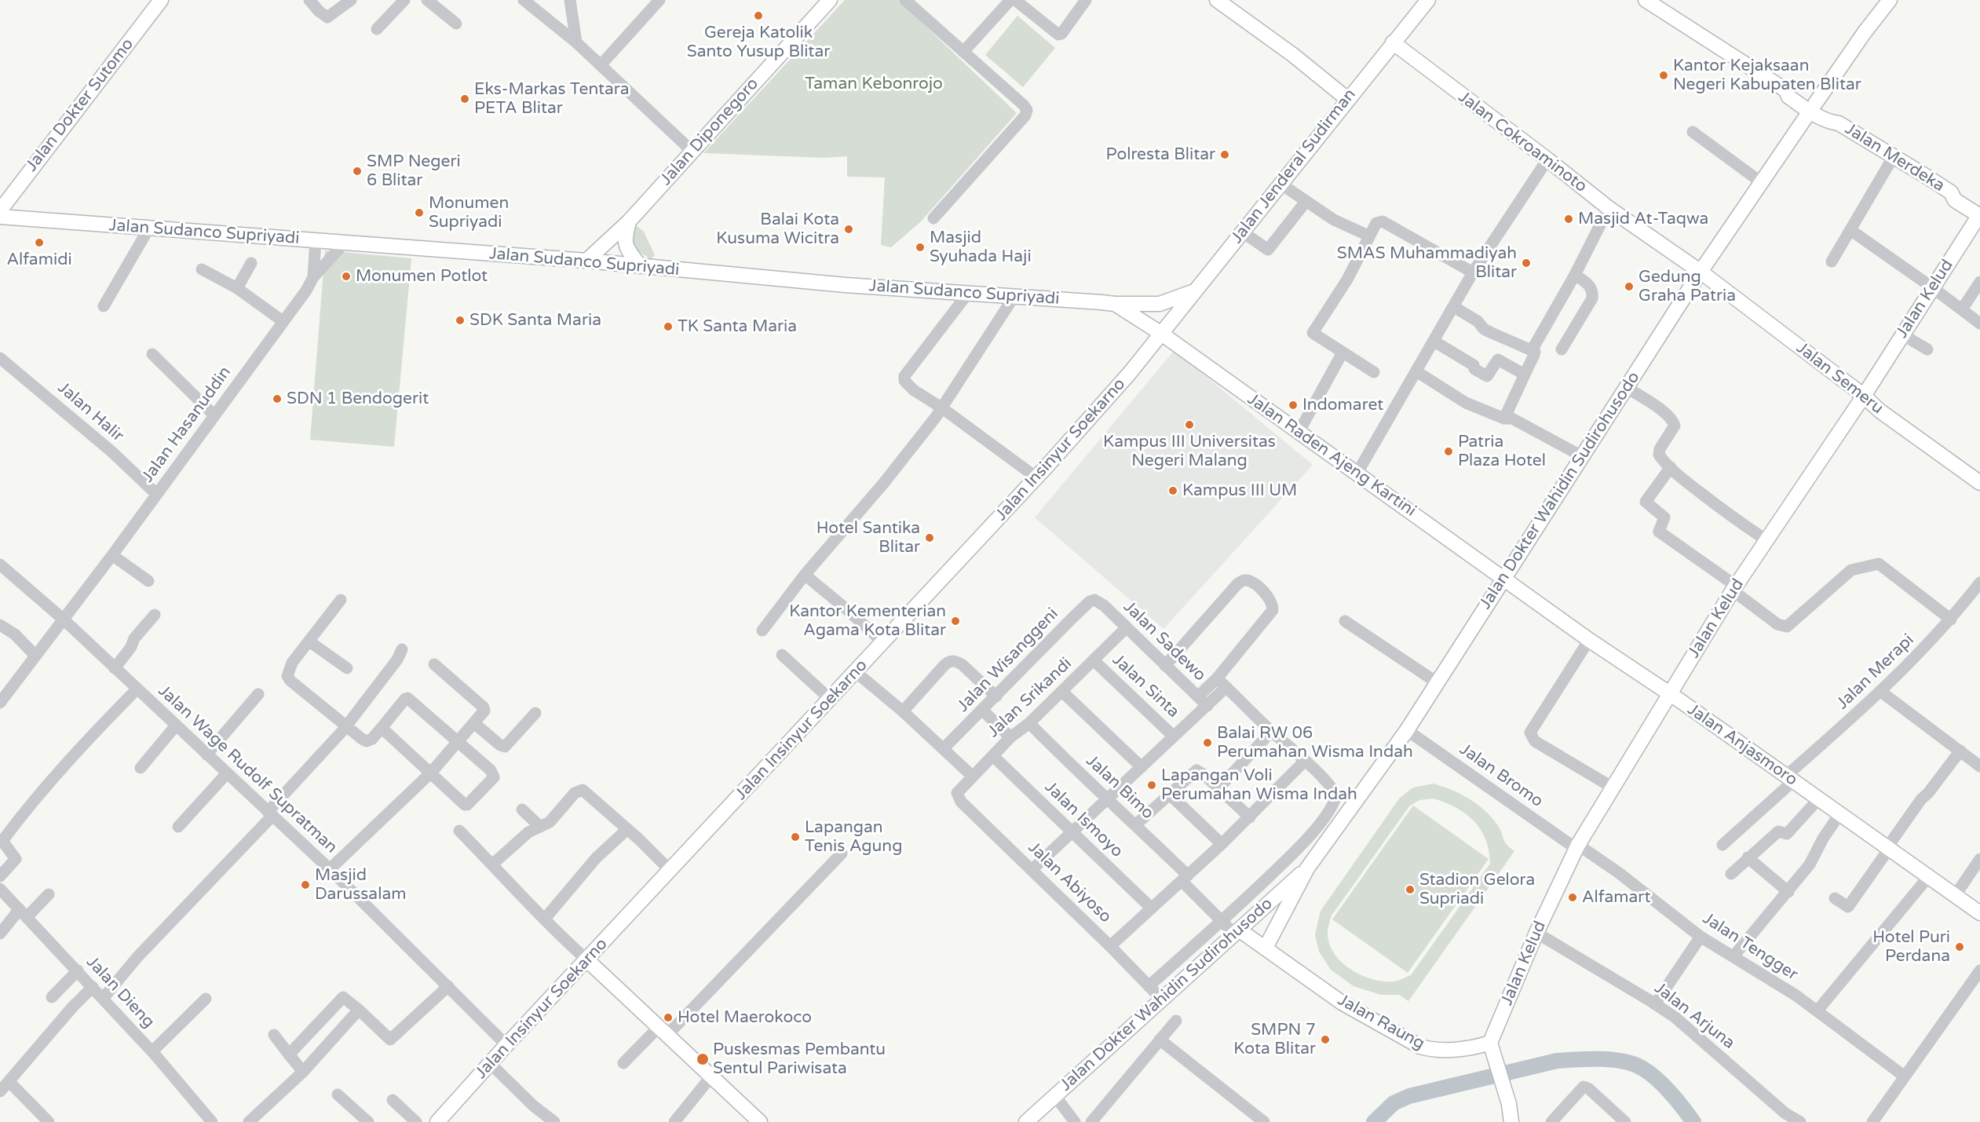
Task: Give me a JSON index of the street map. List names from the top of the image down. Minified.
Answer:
{"streets":{"main road":["Jalan Dokter Sutomo","Jalan Diponegoro","Jalan Cokroaminoto","Jalan Merdeka","Jalan Jenderal Sudirman","Jalan Sudanco Supriyadi","Jalan Kelud","Jalan Semeru","Jalan Insinyur Soekarno","Jalan Raden Ajeng Kartini","Jalan Dokter Wahidin Sudirohusodo","Jalan Anjasmoro","Jalan Raung"],"street":["Jalan Halir","Jalan Hasanuddin","Jalan Sadewo","Jalan Wisanggeni","Jalan Merapi","Jalan Sinta","Jalan Srikandi","Jalan Wage Rudolf Supratman","Jalan Bromo","Jalan Bimo","Jalan Ismoyo","Jalan Abiyoso","Jalan Tengger","Jalan Dieng","Jalan Arjuna"]},"crossings":[["Jalan Diponegoro","Jalan Sudanco Supriyadi"],["Jalan Cokroaminoto","Jalan Jenderal Sudirman"],["Jalan Cokroaminoto","Jalan Semeru"],["Jalan Cokroaminoto","Jalan Dokter Wahidin Sudirohusodo"],["Jalan Merdeka","Jalan Kelud"],["Jalan Merdeka","Jalan Dokter Wahidin Sudirohusodo"],["Jalan Jenderal Sudirman","Jalan Sudanco Supriyadi"],["Jalan Jenderal Sudirman","Jalan Insinyur Soekarno"],["Jalan Jenderal Sudirman","Jalan Raden Ajeng Kartini"],["Jalan Sudanco Supriyadi","Jalan Hasanuddin"],["Jalan Sudanco Supriyadi","Jalan Insinyur Soekarno"],["Jalan Sudanco Supriyadi","Jalan Raden Ajeng Kartini"],["Jalan Kelud","Jalan Semeru"],["Jalan Kelud","Jalan Anjasmoro"],["Jalan Kelud","Jalan Bromo"],["Jalan Kelud","Jalan Tengger"],["Jalan Kelud","Jalan Arjuna"],["Jalan Kelud","Jalan Raung"],["Jalan Semeru","Jalan Dokter Wahidin Sudirohusodo"],["Jalan Halir","Jalan Hasanuddin"],["Jalan Hasanuddin","Jalan Wage Rudolf Supratman"],["Jalan Insinyur Soekarno","Jalan Raden Ajeng Kartini"],["Jalan Insinyur Soekarno","Jalan Wage Rudolf Supratman"],["Jalan Raden Ajeng Kartini","Jalan Dokter Wahidin Sudirohusodo"],["Jalan Raden Ajeng Kartini","Jalan Anjasmoro"],["Jalan Dokter Wahidin Sudirohusodo","Jalan Anjasmoro"],["Jalan Dokter Wahidin Sudirohusodo","Jalan Bromo"],["Jalan Dokter Wahidin Sudirohusodo","Jalan Bimo"],["Jalan Dokter Wahidin Sudirohusodo","Jalan Abiyoso"],["Jalan Dokter Wahidin Sudirohusodo","Jalan Raung"],["Jalan Sadewo","Jalan Wisanggeni"],["Jalan Sadewo","Jalan Srikandi"],["Jalan Merapi","Jalan Anjasmoro"],["Jalan Sinta","Jalan Srikandi"],["Jalan Srikandi","Jalan Bimo"],["Jalan Srikandi","Jalan Ismoyo"],["Jalan Srikandi","Jalan Abiyoso"],["Jalan Bromo","Jalan Tengger"],["Jalan Bimo","Jalan Raung"]],"parks":["Taman Kebonrojo"],"places":["Gereja Katolik Santo Yusup Blitar","Kantor Kejaksaan Negeri Kabupaten Blitar","Eks-Markas Tentara PETA Blitar","Polresta Blitar","SMP Negeri 6 Blitar","Monumen Supriyadi","Masjid At-Taqwa","Balai Kota Kusuma Wicitra","Alfamidi","Masjid Syuhada Haji","SMAS Muhammadiyah Blitar","Monumen Potlot","Gedung Graha Patria","SDK Santa Maria","TK Santa Maria","SDN 1 Bendogerit","Indomaret","Kampus III Universitas Negeri Malang","Patria Plaza Hotel","Kampus III UM","Hotel Santika Blitar","Kantor Kementerian Agama Kota Blitar","Balai RW 06 Perumahan Wisma Indah","Lapangan Voli Perumahan Wisma Indah","Lapangan Tenis Agung","Masjid Darussalam","Stadion Gelora Supriadi","Alfamart","Hotel Puri Perdana","Hotel Maerokoco","SMPN 7 Kota Blitar","Puskesmas Pembantu Sentul Pariwisata"]}
